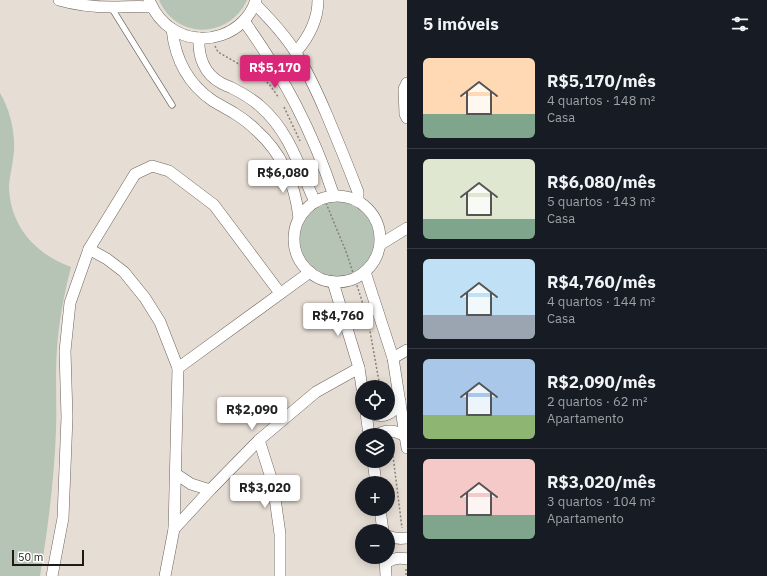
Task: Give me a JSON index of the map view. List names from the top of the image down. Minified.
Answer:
{"scale_bar":"50 m","page":{"heading":"5 imóveis","list":[{"name":"R$5,170/mês","note":"4 quartos · 148 m² · Casa"},{"name":"R$6,080/mês","note":"5 quartos · 143 m² · Casa"},{"name":"R$4,760/mês","note":"4 quartos · 144 m² · Casa"},{"name":"R$2,090/mês","note":"2 quartos · 62 m² · Apartamento"},{"name":"R$3,020/mês","note":"3 quartos · 104 m² · Apartamento"}],"price":["R$5,170","R$6,080","R$4,760","R$2,090","R$3,020"],"map_buttons":["+","−"],"scale":"50 m"}}
